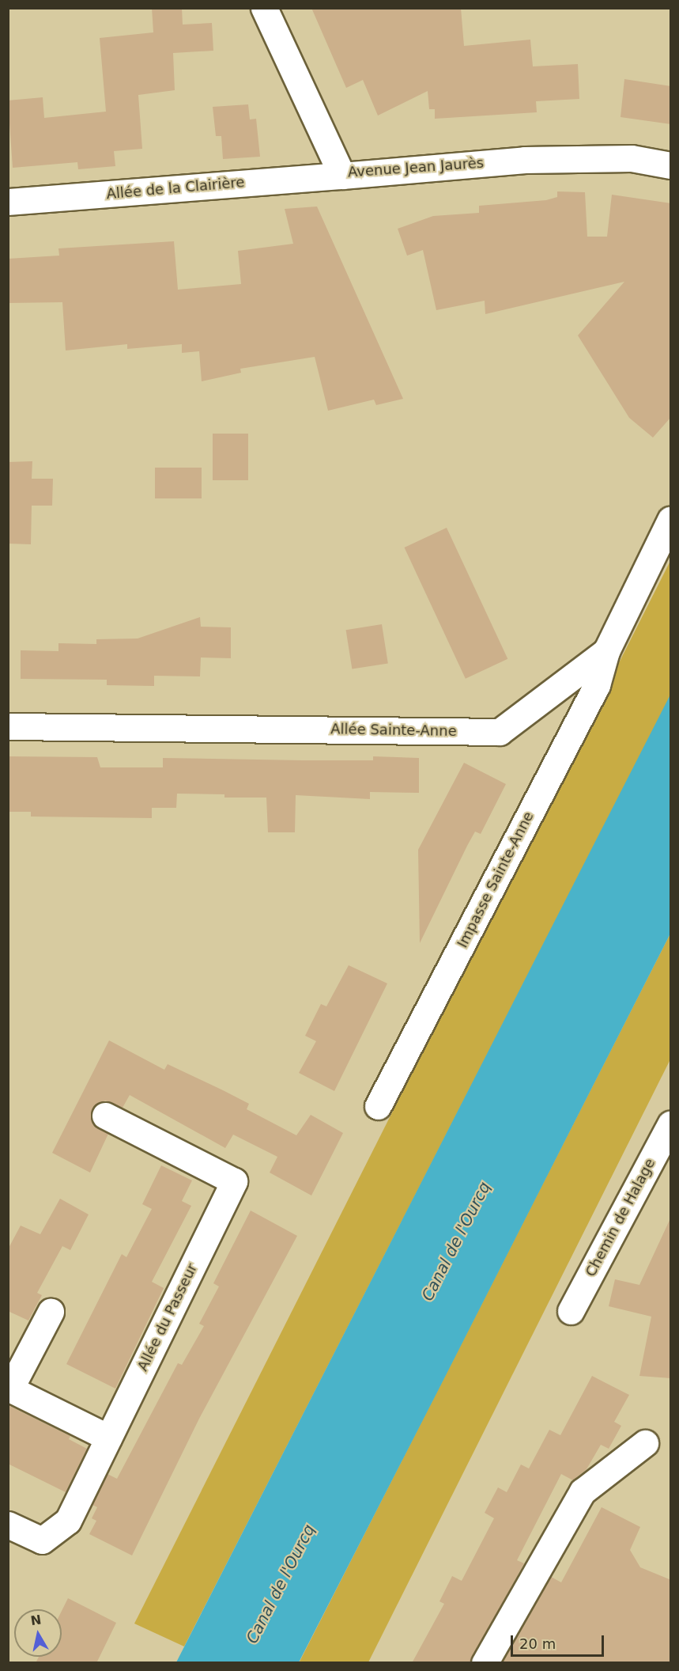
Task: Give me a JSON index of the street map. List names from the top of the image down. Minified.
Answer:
{"streets":{"street":["Avenue Jean Jaurès","Allée de la Clairière","Allée Sainte-Anne","Impasse Sainte-Anne","Chemin de Halage","Allée du Passeur"]},"crossings":[["Avenue Jean Jaurès","Allée de la Clairière"],["Allée Sainte-Anne","Impasse Sainte-Anne"]],"water":["Canal de l'Ourcq"],"scale_bar":"20 m","north":"top"}
